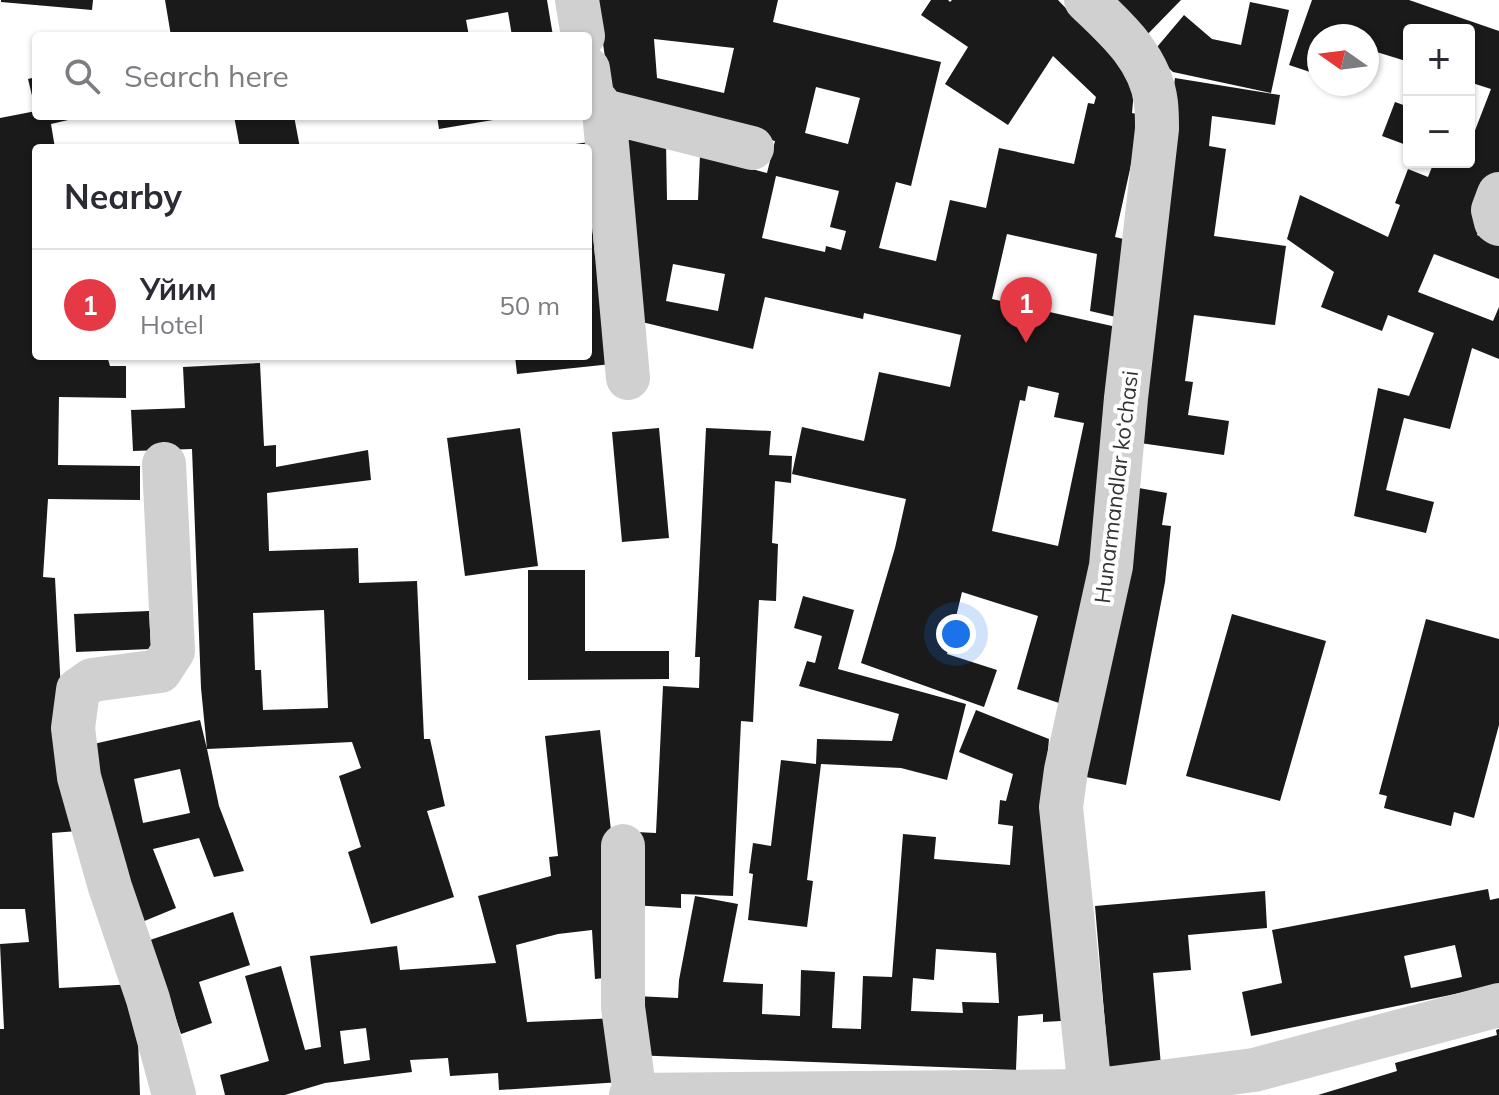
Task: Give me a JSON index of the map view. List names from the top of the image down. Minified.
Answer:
{"streets":{"street":["Hunarmandlar ko‘chasi"]},"north":"left","page":{"map_buttons":["+","−"],"search":"Search here","heading":"Nearby","list":[{"mark":"1","name":"Уйим","note":"Hotel","value":"50 m"}],"pins":"1"}}
